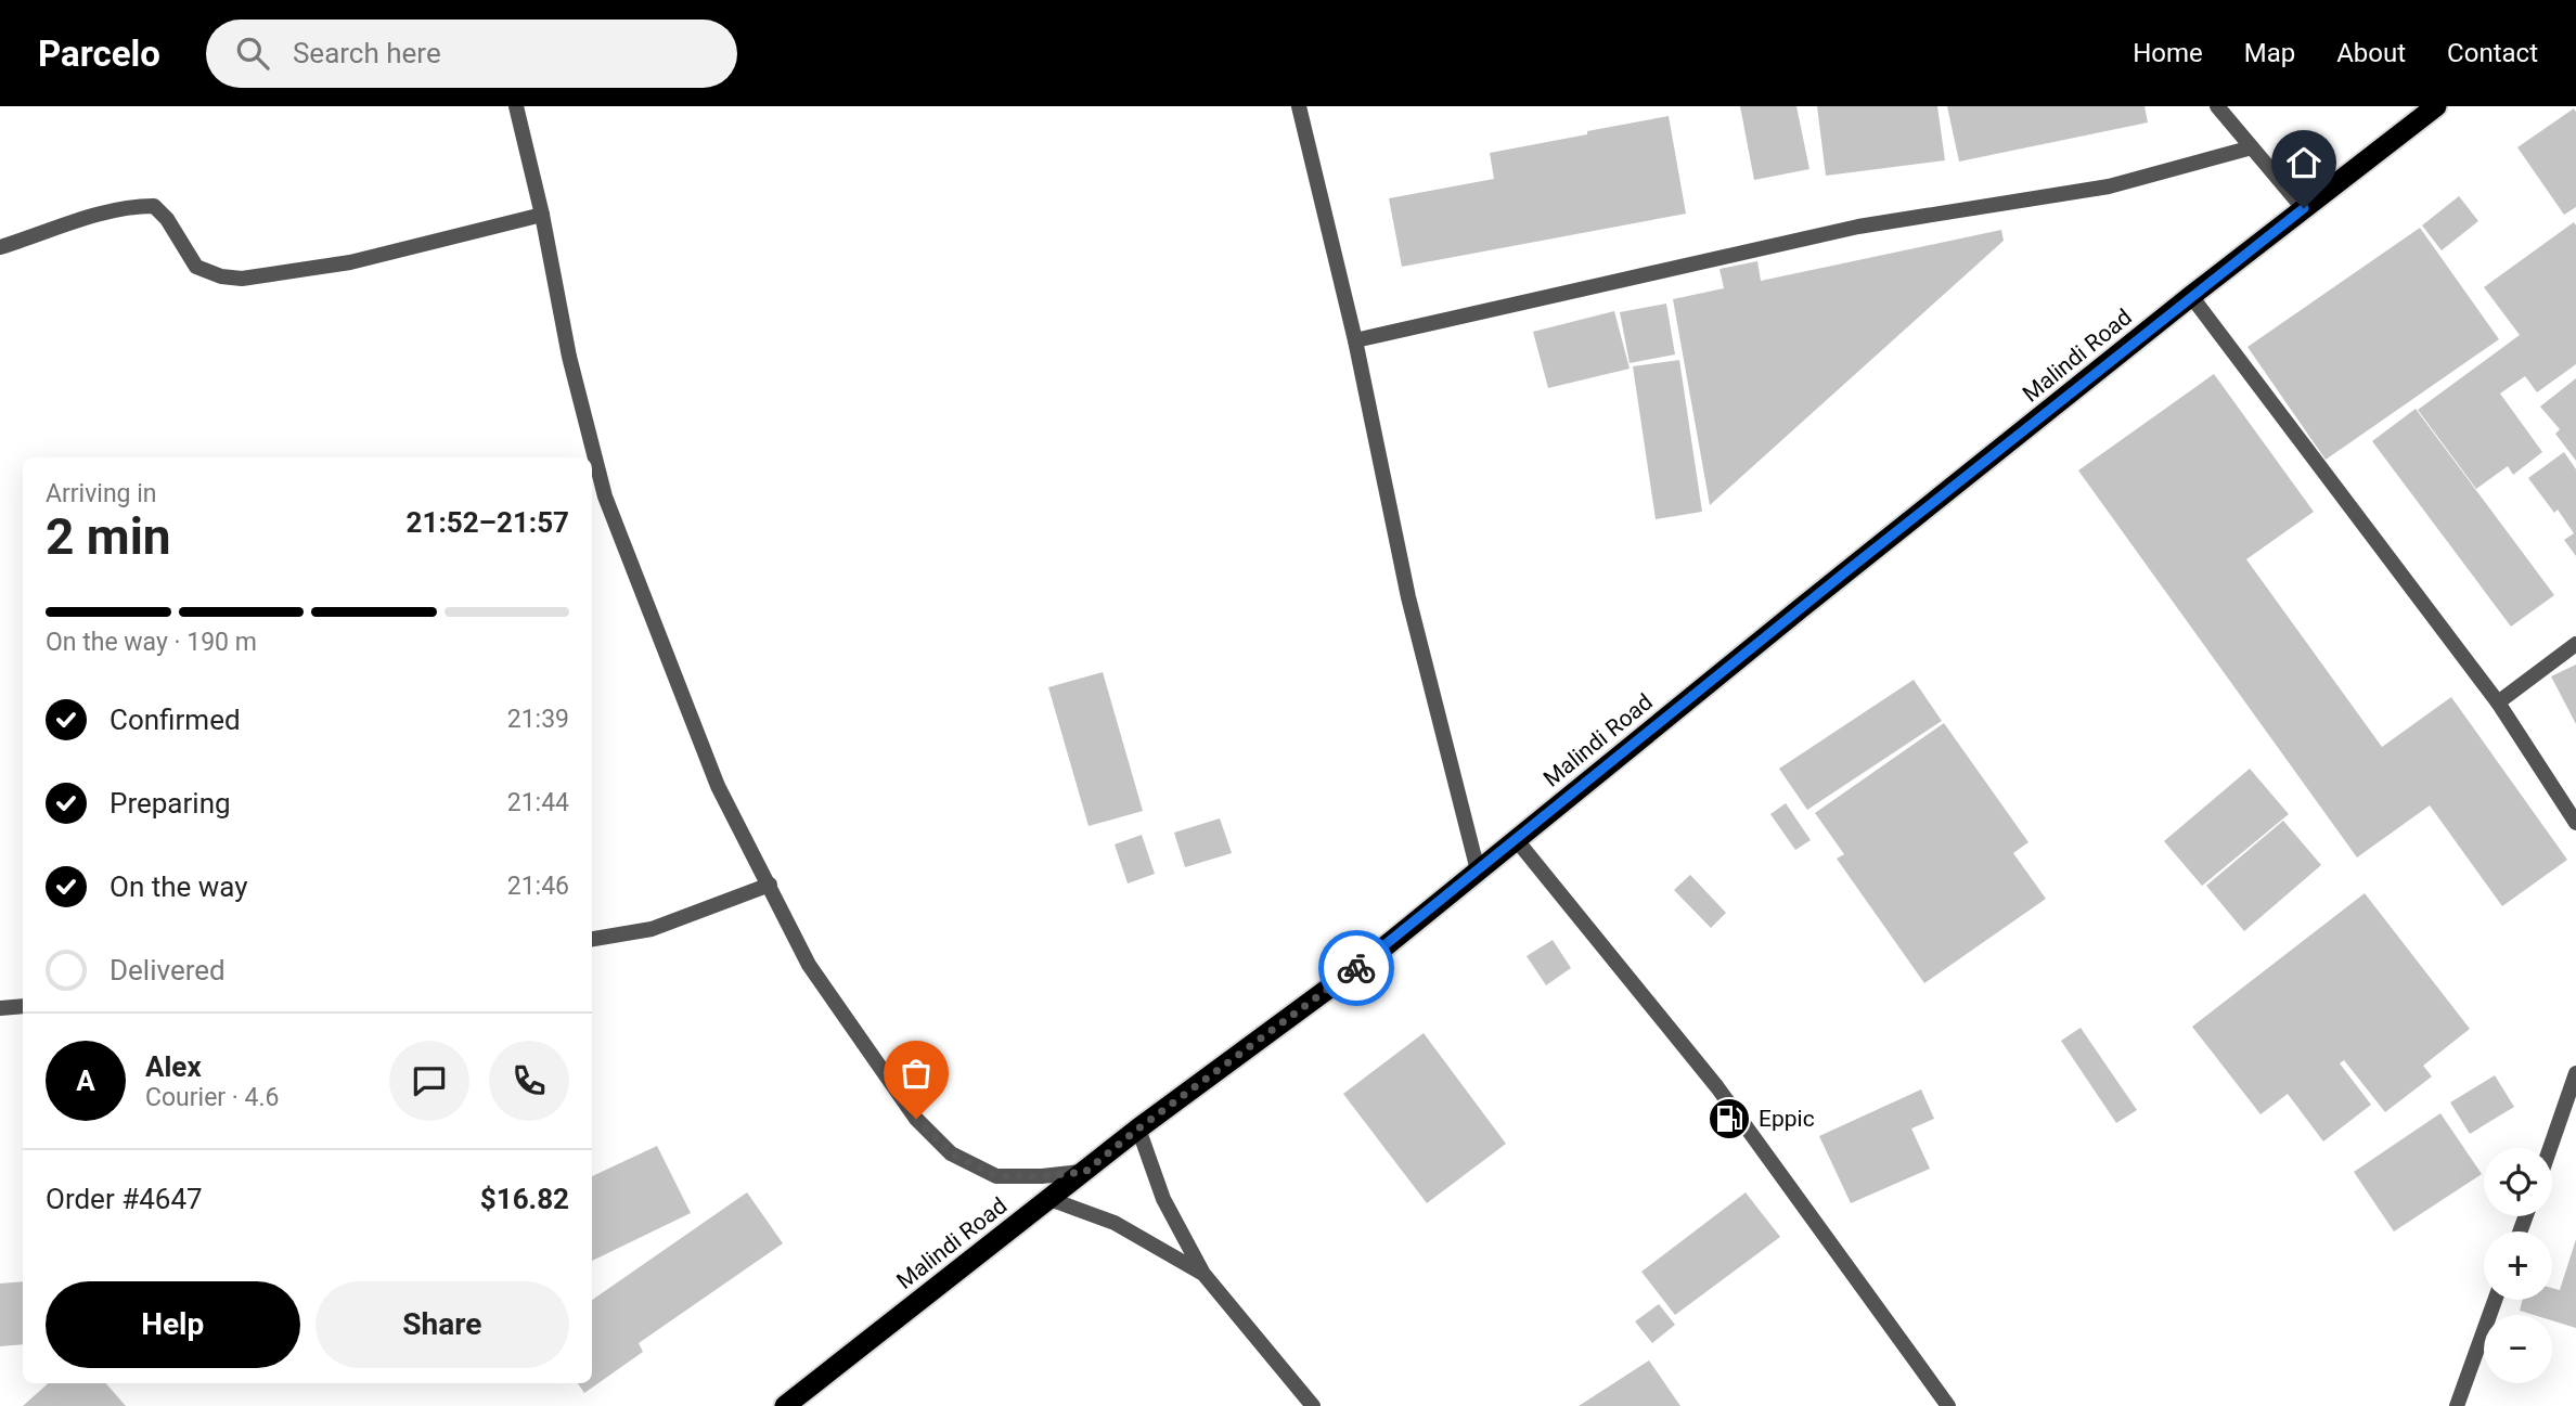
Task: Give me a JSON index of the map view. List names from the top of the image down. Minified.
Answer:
{"streets":{"highway":["Malindi Road"]},"places":{"fuel station":["Eppic"]},"page":{"header":"Parcelo","search":"Search here","nav":["Home","Map","About","Contact"],"heading":["2 min","Arriving in","21:52–21:57"],"panel":["Alex","Courier · 4.6","Order #4647","$16.82"],"bar":"On the way · 190 m","list":[["Confirmed","21:39"],["Preparing","21:44"],["On the way","21:46"],"Delivered"],"round":"A","map_buttons":["+","−"],"buttons":["Help","Share"]}}
